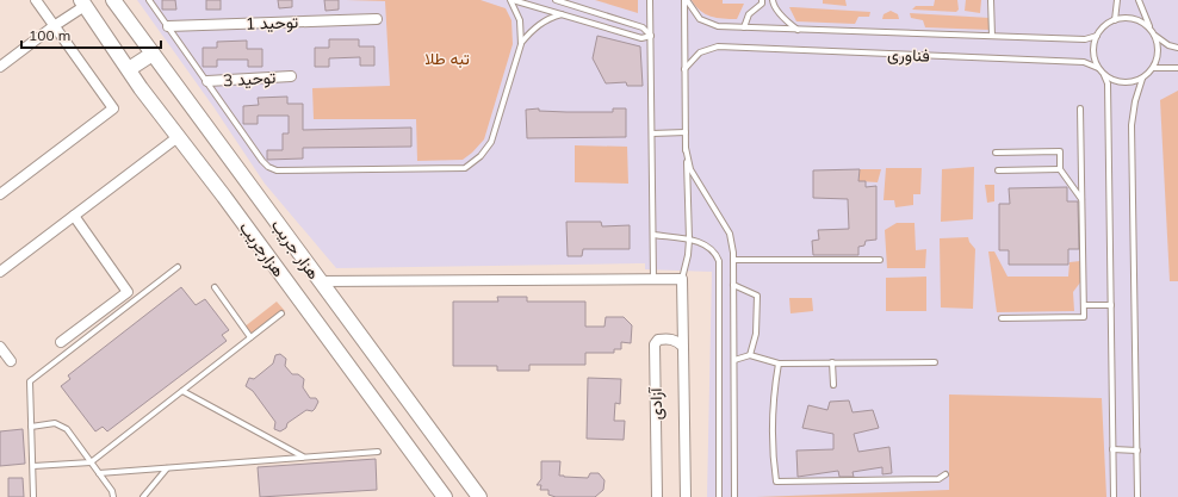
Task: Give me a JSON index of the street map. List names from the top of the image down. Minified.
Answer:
{"streets":{"main road":["هزارجریب","هزار جریب"],"street":["توحید 1","توحید 3","آزادی"],"lane":["فناوری"]},"parks":["تبه طلا"],"scale_bar":"100 m"}
